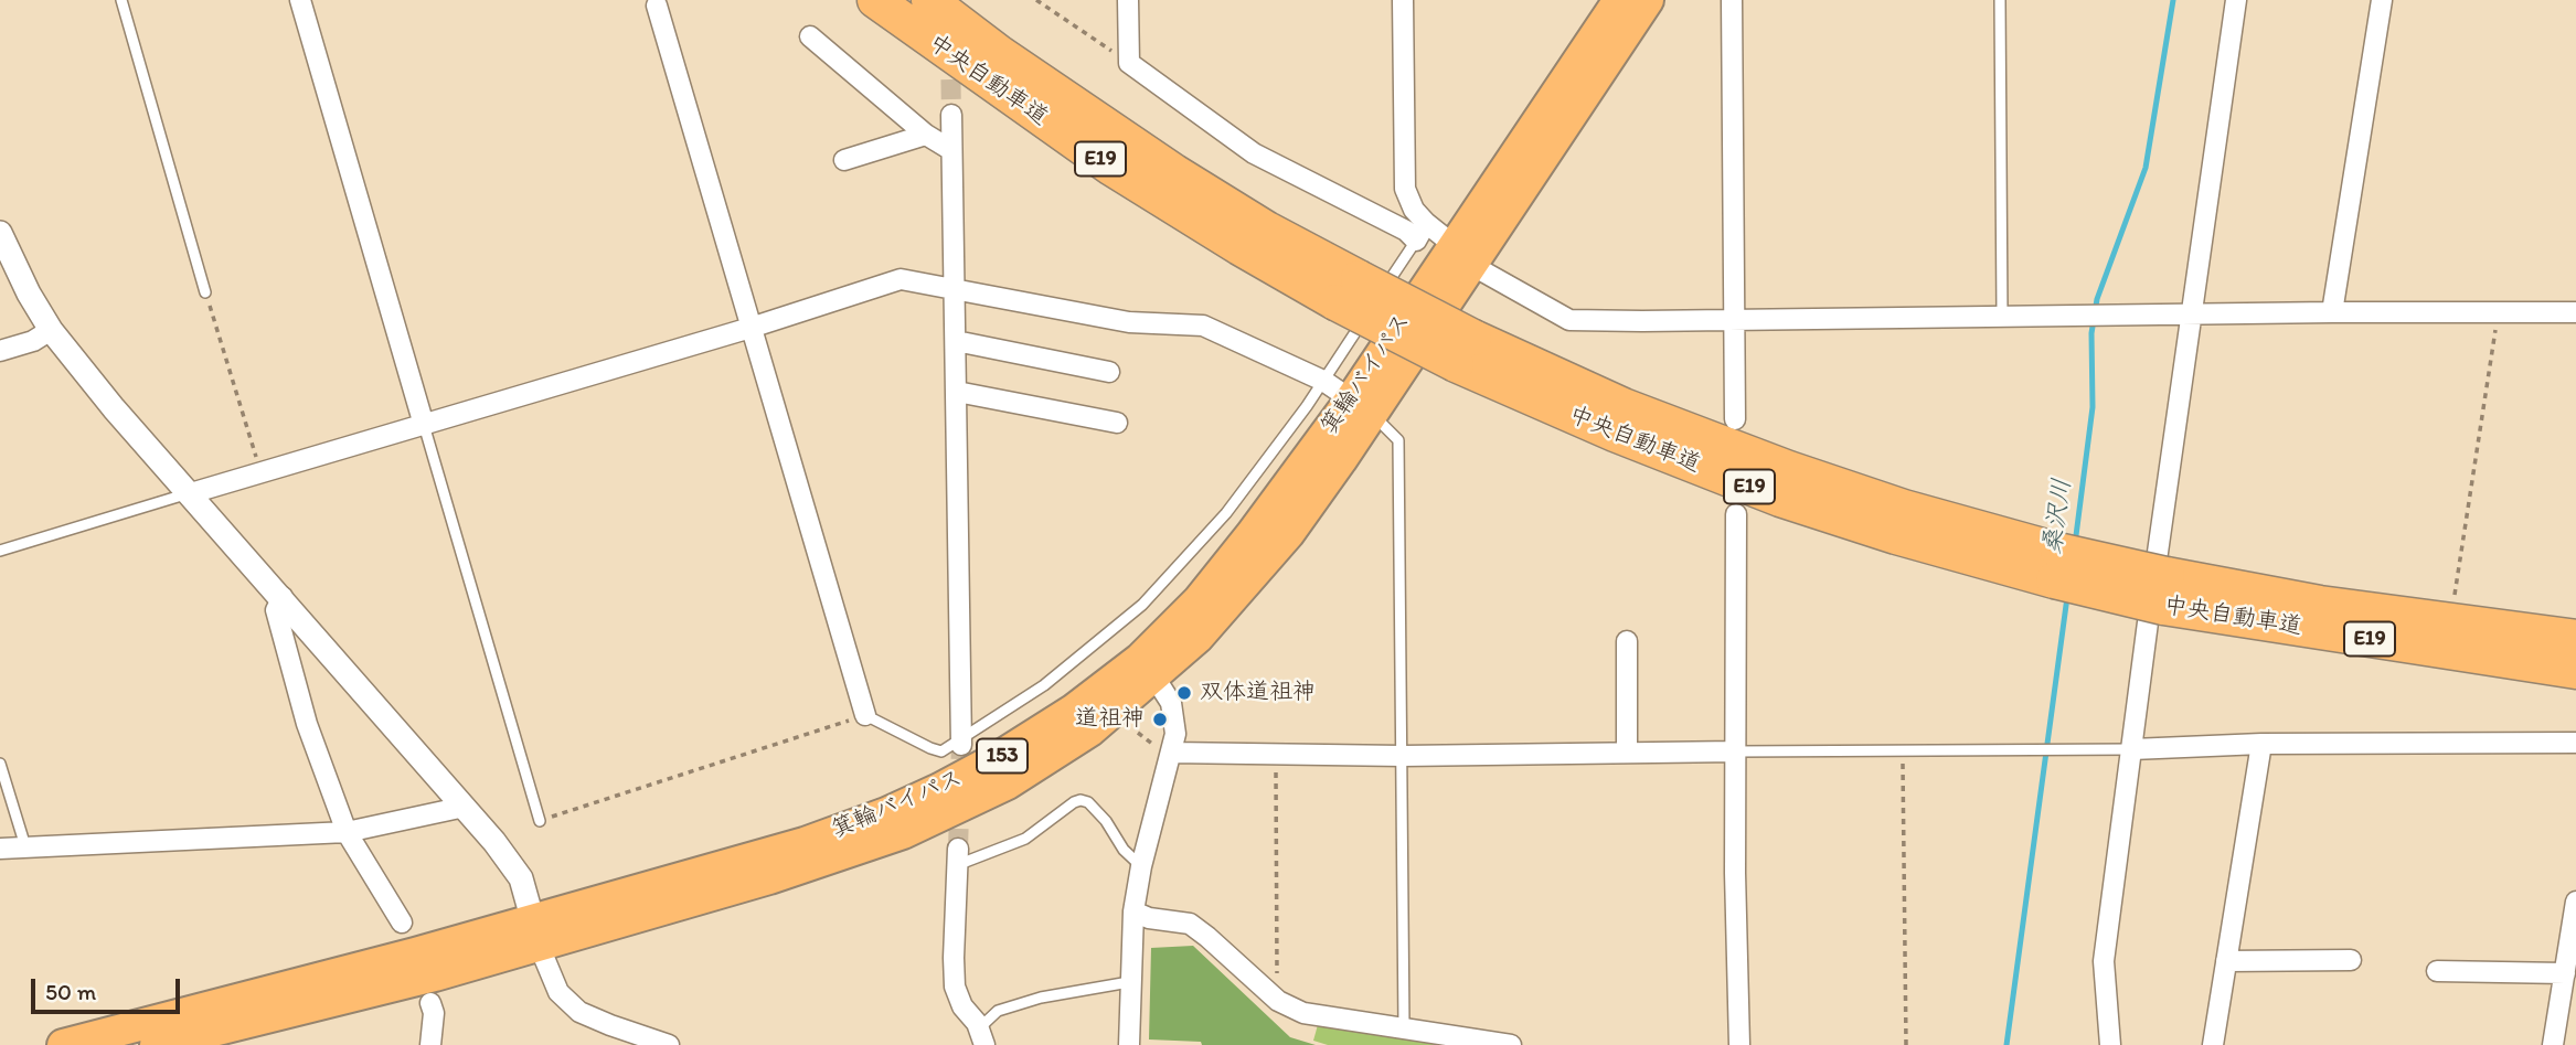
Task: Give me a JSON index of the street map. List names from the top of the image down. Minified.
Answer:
{"streets":{"highway":["中央自動車道","E19","箕輪バイパス","153"]},"water":["桑沢川"],"places":["双体道祖神","道祖神"],"scale_bar":"50 m"}
